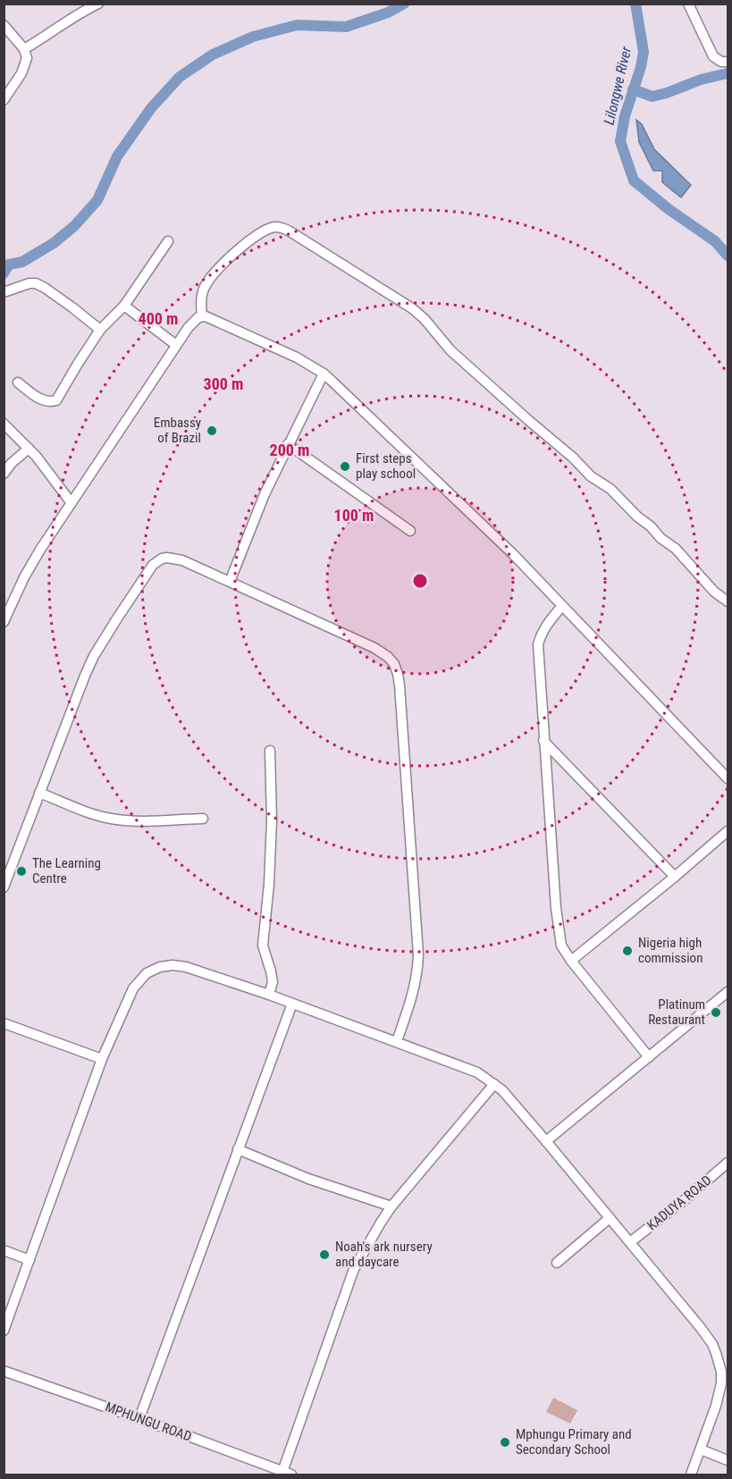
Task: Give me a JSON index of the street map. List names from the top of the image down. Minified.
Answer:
{"streets":{"street":["KADUYA ROAD","MPHUNGU ROAD"]},"water":["Lilongwe River"],"places":["Embassy of Brazil","First steps play school","The Learning Centre","Nigeria high commission","Platinum Restaurant","Noah's ark nursery and daycare","Mphungu Primary and Secondary School"],"rings":["400 m","300 m","200 m","100 m"]}
